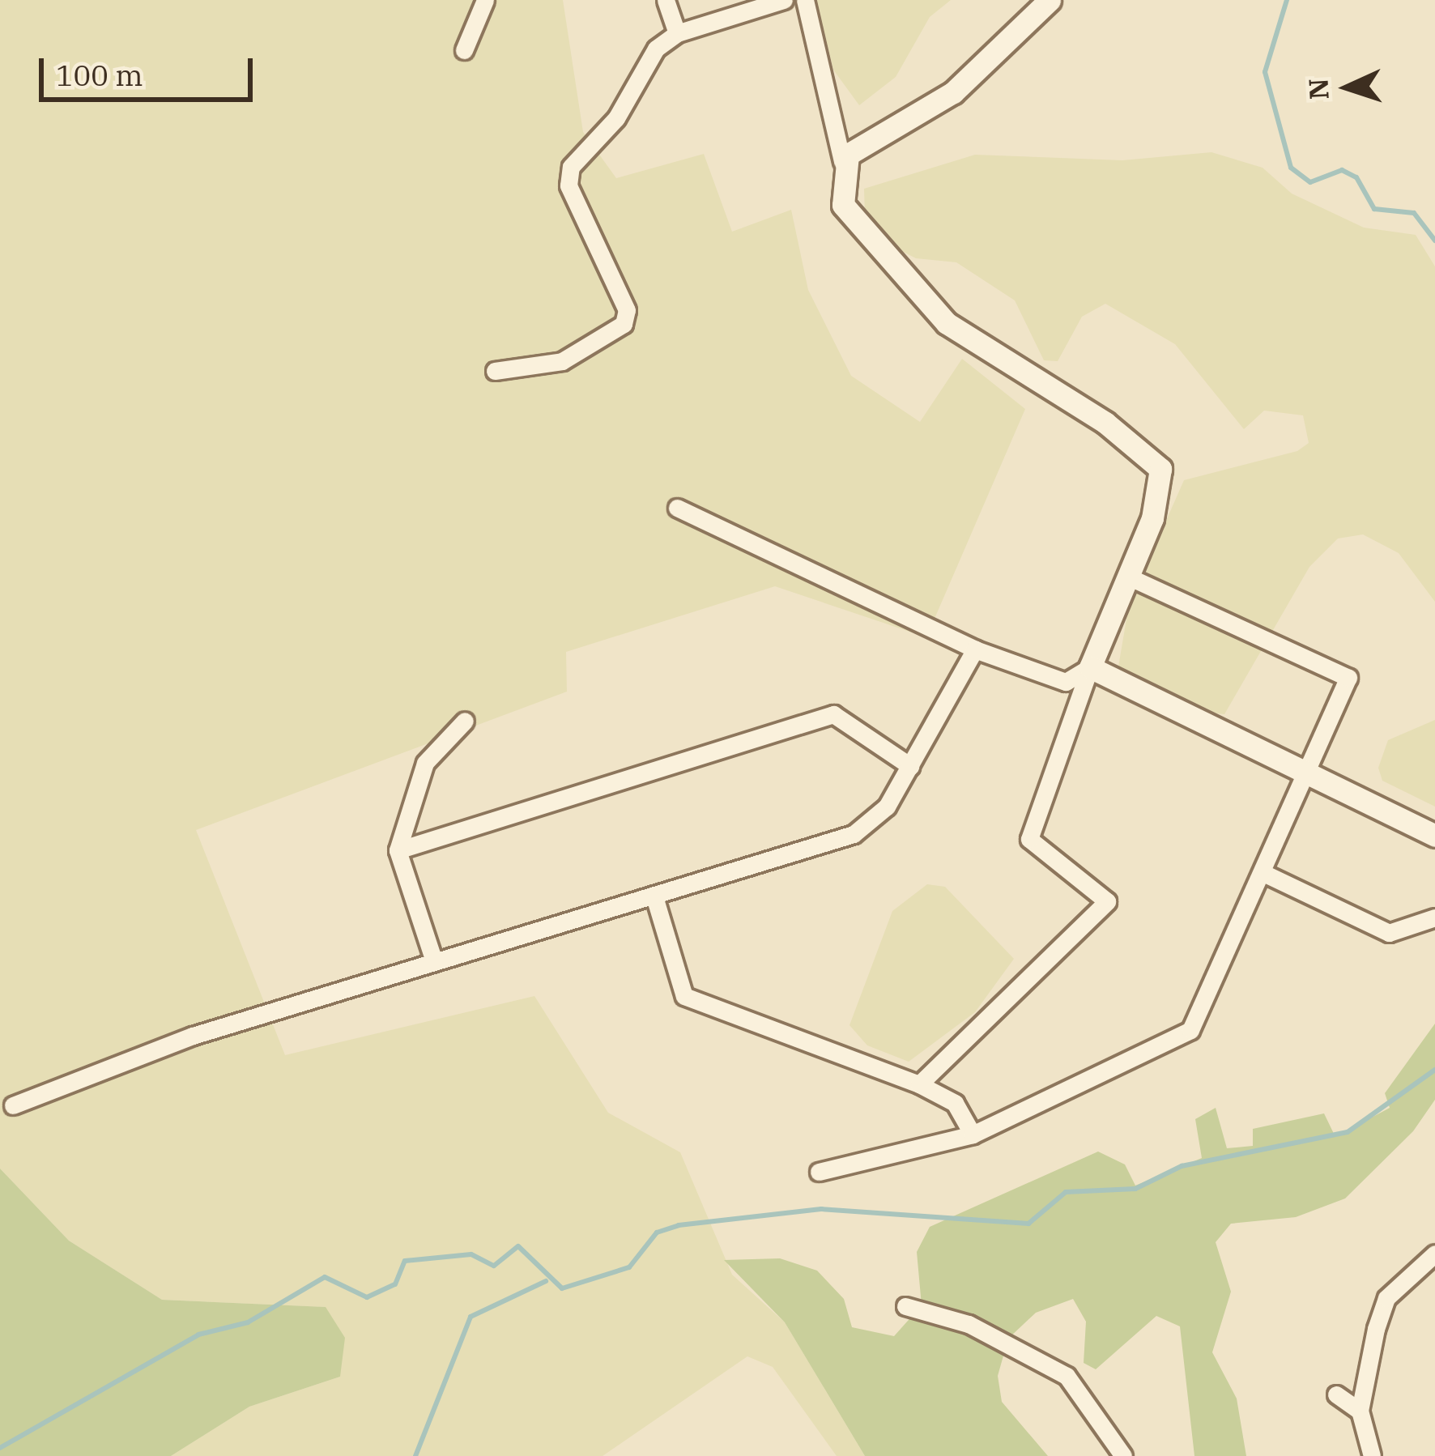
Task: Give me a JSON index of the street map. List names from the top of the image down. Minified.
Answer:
{"scale_bar":"100 m","north":"left"}
